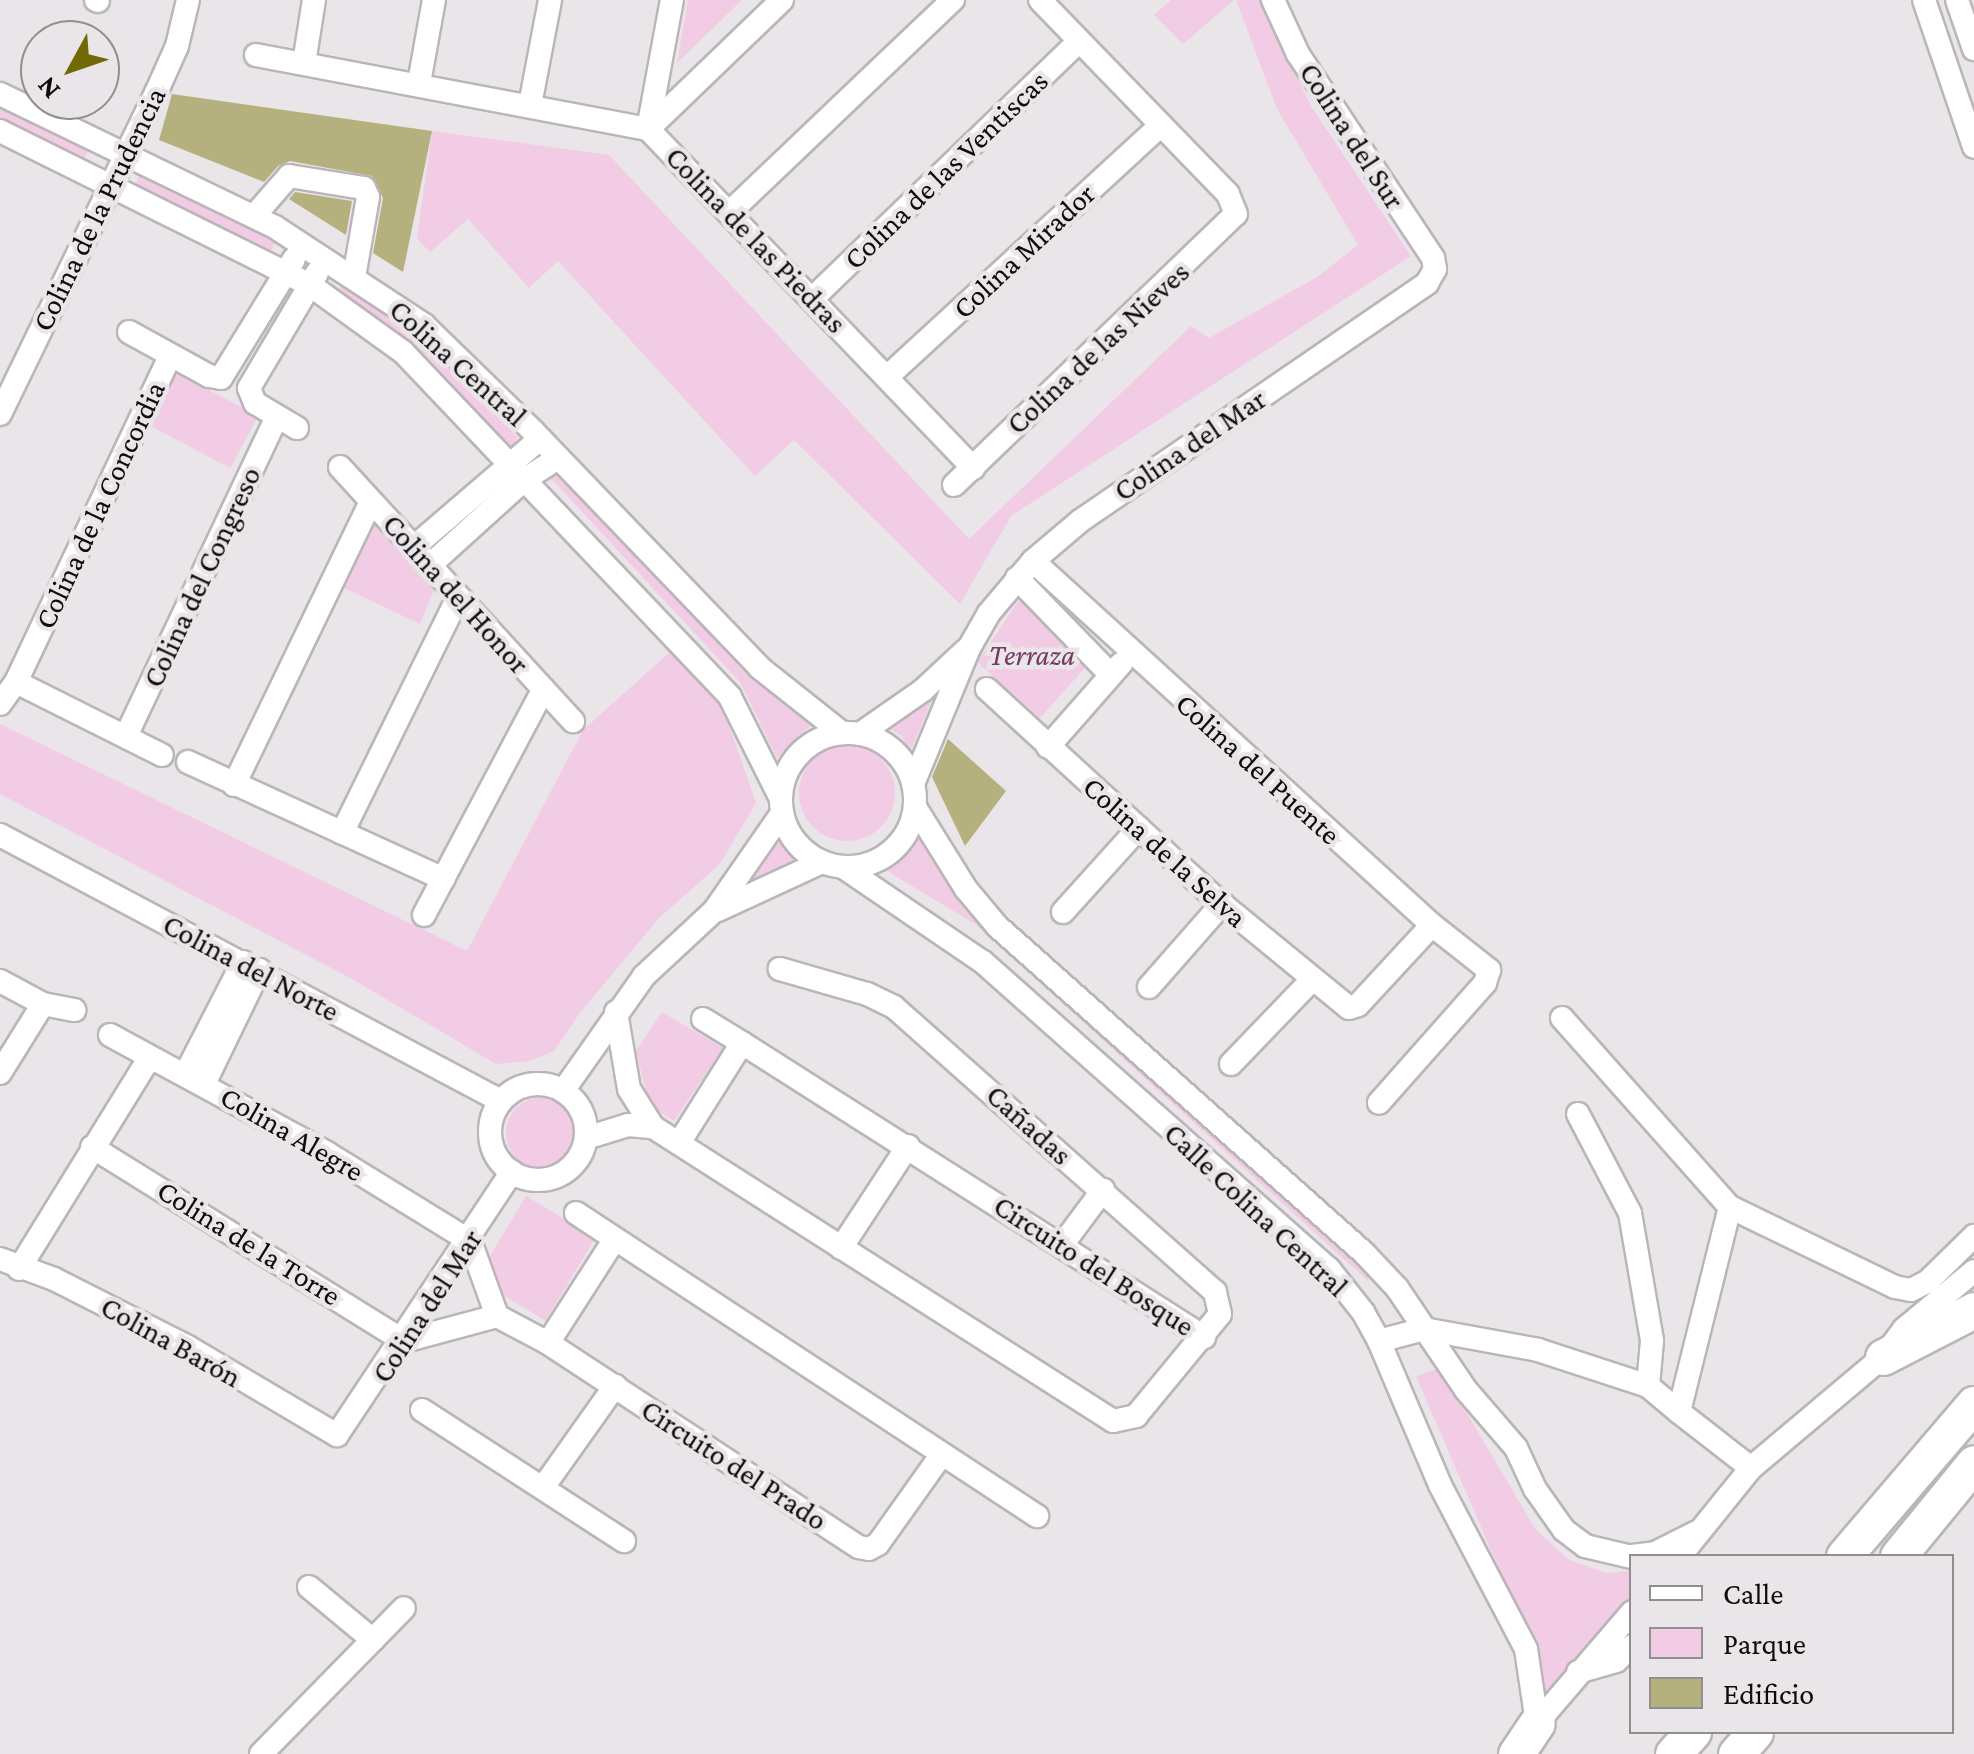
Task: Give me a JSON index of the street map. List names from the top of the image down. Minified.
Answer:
{"streets":{"street":["Colina del Sur","Colina de las Ventiscas","Colina de la Prudencia","Colina de las Piedras","Colina Mirador","Colina de las Nieves","Colina Central","Colina del Mar","Colina de la Concordia","Colina del Congreso","Colina del Honor","Colina del Puente","Colina de la Selva","Colina del Norte","Cañadas","Colina Alegre","Calle Colina Central","Colina de la Torre","Circuito del Bosque","Colina Barón","Circuito del Prado"]},"crossings":[["Colina del Sur","Colina del Mar"],["Colina de las Ventiscas","Colina de las Piedras"],["Colina de la Prudencia","Colina Central"],["Colina de las Piedras","Colina Mirador"],["Colina de las Piedras","Colina de las Nieves"],["Colina Mirador","Colina de las Nieves"],["Colina Central","Colina del Mar"],["Colina Central","Colina del Congreso"],["Colina Central","Calle Colina Central"],["Colina del Mar","Colina del Puente"],["Colina del Mar","Colina del Norte"],["Colina del Mar","Colina Alegre"],["Colina del Mar","Calle Colina Central"],["Colina del Mar","Colina de la Torre"],["Colina del Mar","Colina Barón"],["Colina del Puente","Colina de la Selva"],["Cañadas","Circuito del Bosque"]],"parks":["Terraza"],"legend":["Calle","Parque","Edificio"],"north":"bottom left"}
